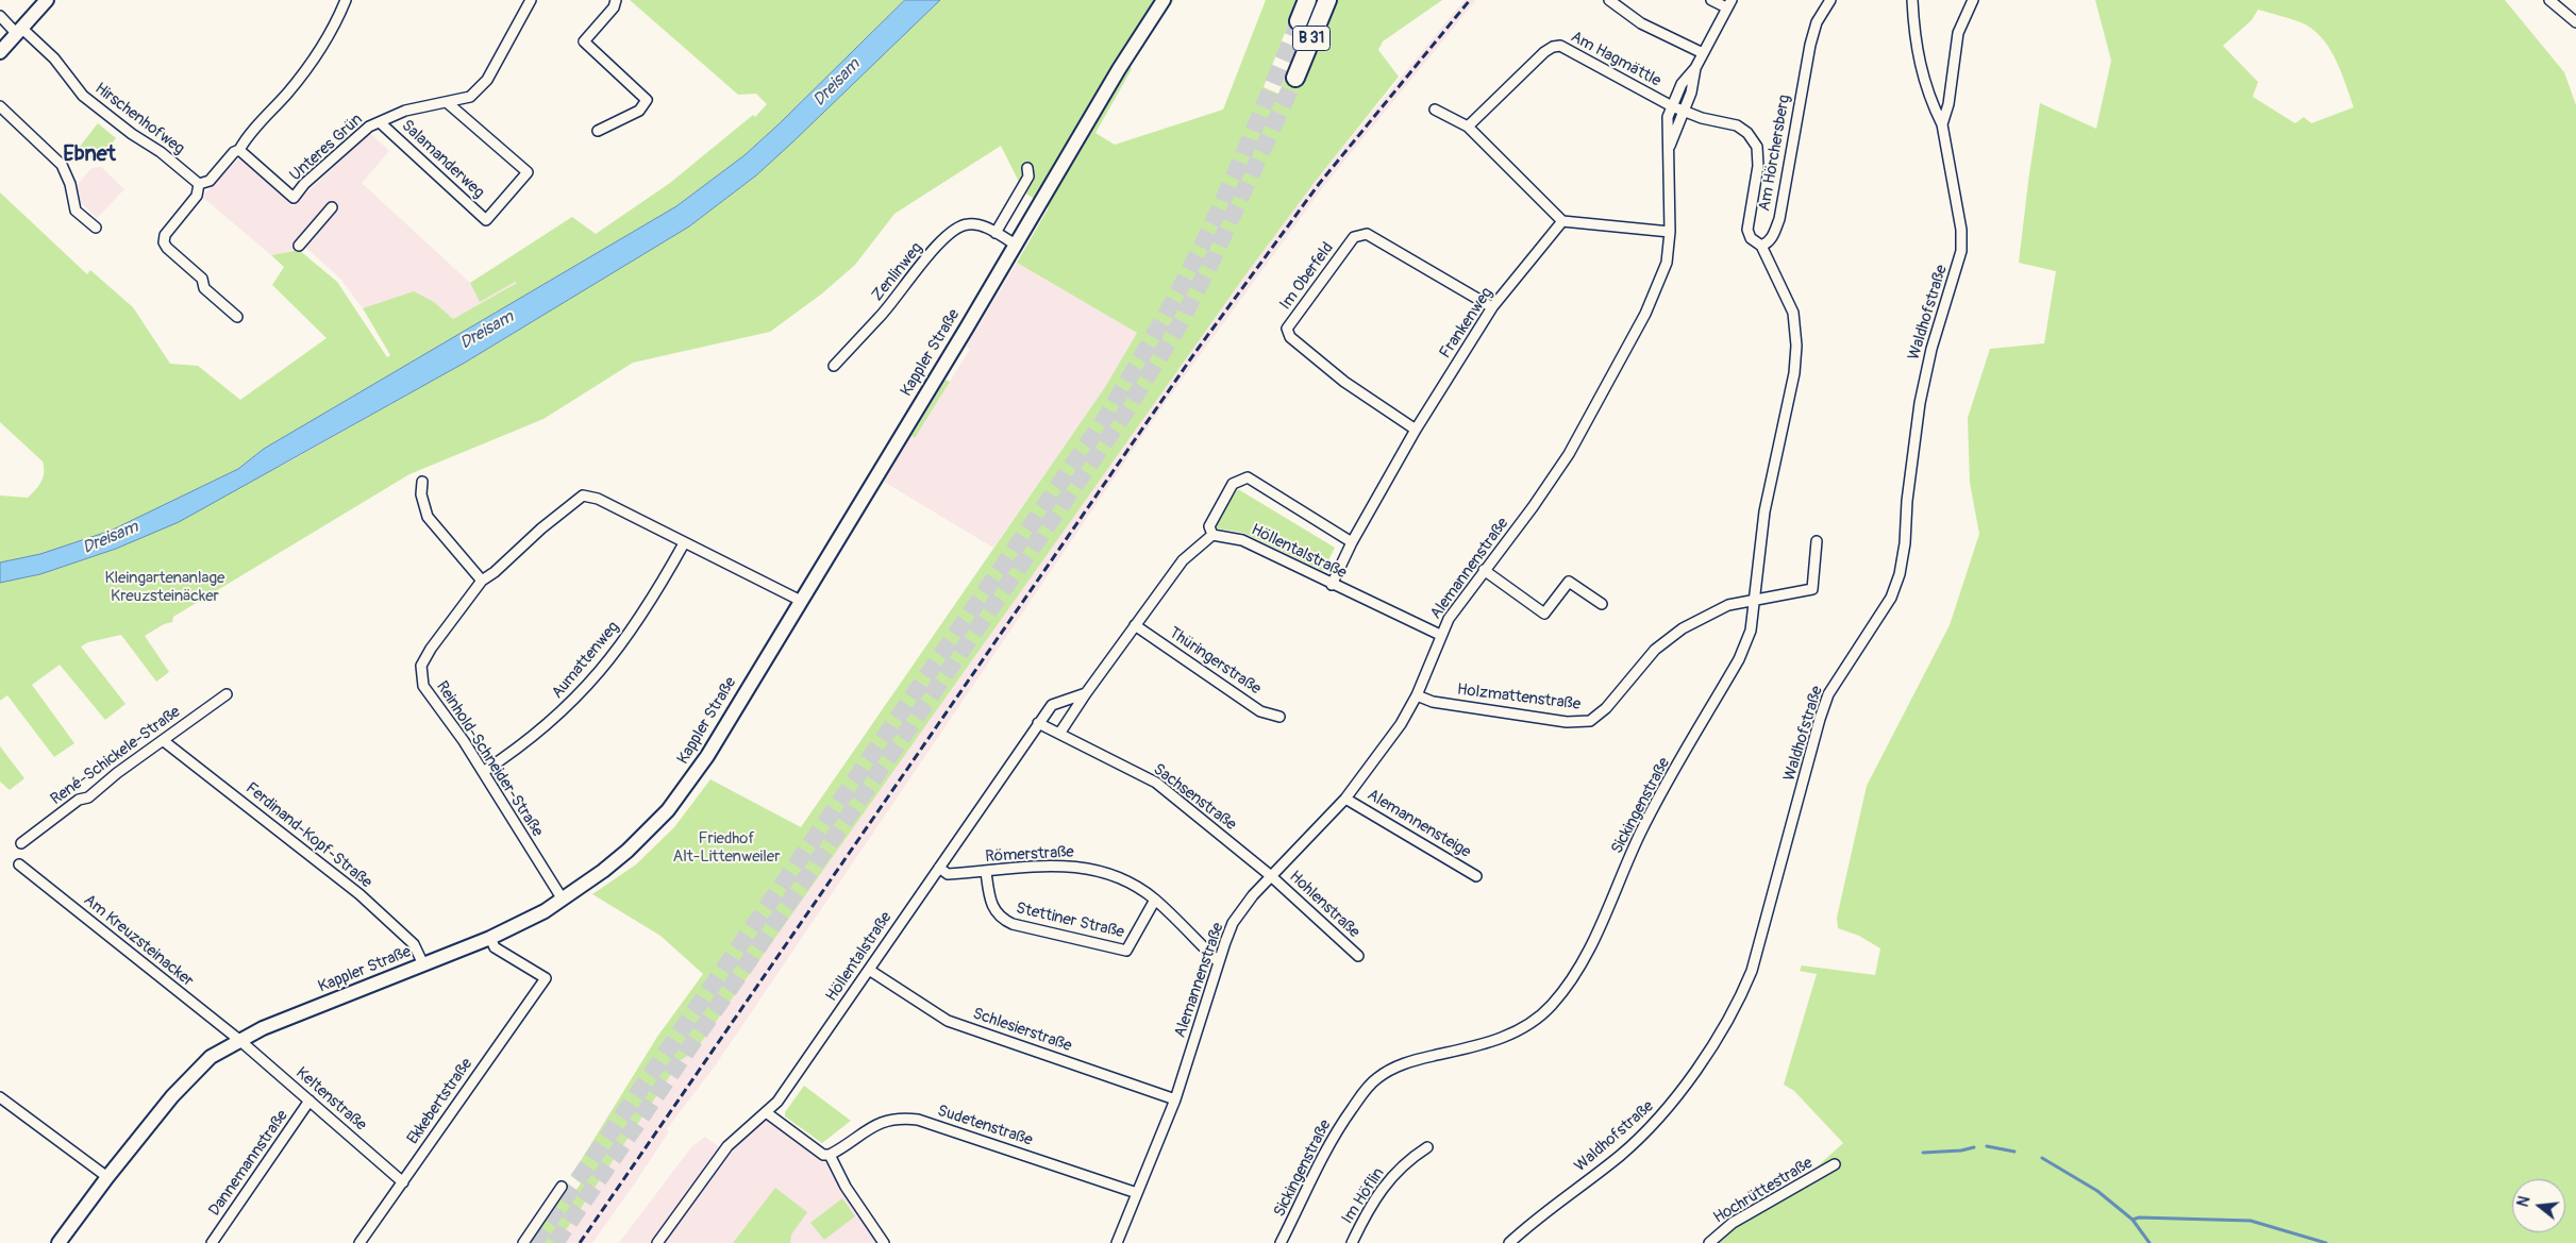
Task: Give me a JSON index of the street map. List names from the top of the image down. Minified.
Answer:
{"streets":{"highway":["B 31"],"street":["Am Hagmättle","Hirschenhofweg","Unteres Grün","Am Hörchersberg","Salamanderweg","Zenlinweg","Im Oberfeld","Waldhofstraße","Frankenweg","Kappler Straße","Höllentalstraße","Alemannenstraße","Aumattenweg","Thüringerstraße","Holzmattenstraße","René-Schickele-Straße","Reinhold-Schneider-Straße","Sachsenstraße","Sickingenstraße","Alemannensteige","Ferdinand-Kopf-Straße","Römerstraße","Hohlenstraße","Stettiner Straße","Am Kreuzsteinacker","Schlesierstraße","Keltenstraße","Ekkebertstraße","Sudetenstraße","Dannemannstraße","Hochrüttestraße","Im Höflin"]},"crossings":[["Am Hagmättle","Am Hörchersberg"],["Am Hagmättle","Alemannenstraße"],["Unteres Grün","Salamanderweg"],["Am Hörchersberg","Alemannenstraße"],["Am Hörchersberg","Sickingenstraße"],["Zenlinweg","Kappler Straße"],["Im Oberfeld","Frankenweg"],["Frankenweg","Höllentalstraße"],["Kappler Straße","Reinhold-Schneider-Straße"],["Kappler Straße","Ferdinand-Kopf-Straße"],["Kappler Straße","Am Kreuzsteinacker"],["Kappler Straße","Keltenstraße"],["Kappler Straße","Ekkebertstraße"],["Höllentalstraße","Alemannenstraße"],["Höllentalstraße","Sachsenstraße"],["Höllentalstraße","Römerstraße"],["Höllentalstraße","Schlesierstraße"],["Alemannenstraße","Holzmattenstraße"],["Alemannenstraße","Sachsenstraße"],["Alemannenstraße","Alemannensteige"],["Alemannenstraße","Römerstraße"],["Alemannenstraße","Hohlenstraße"],["Alemannenstraße","Schlesierstraße"],["Alemannenstraße","Sudetenstraße"],["Aumattenweg","Reinhold-Schneider-Straße"],["Holzmattenstraße","Sickingenstraße"],["René-Schickele-Straße","Ferdinand-Kopf-Straße"],["Sachsenstraße","Hohlenstraße"],["Römerstraße","Stettiner Straße"],["Am Kreuzsteinacker","Keltenstraße"],["Keltenstraße","Ekkebertstraße"],["Keltenstraße","Dannemannstraße"]],"districts":["Ebnet"],"water":["Dreisam"],"parks":["Kleingartenanlage Kreuzsteinäcker","Friedhof Alt-Littenweiler"],"north":"left"}
